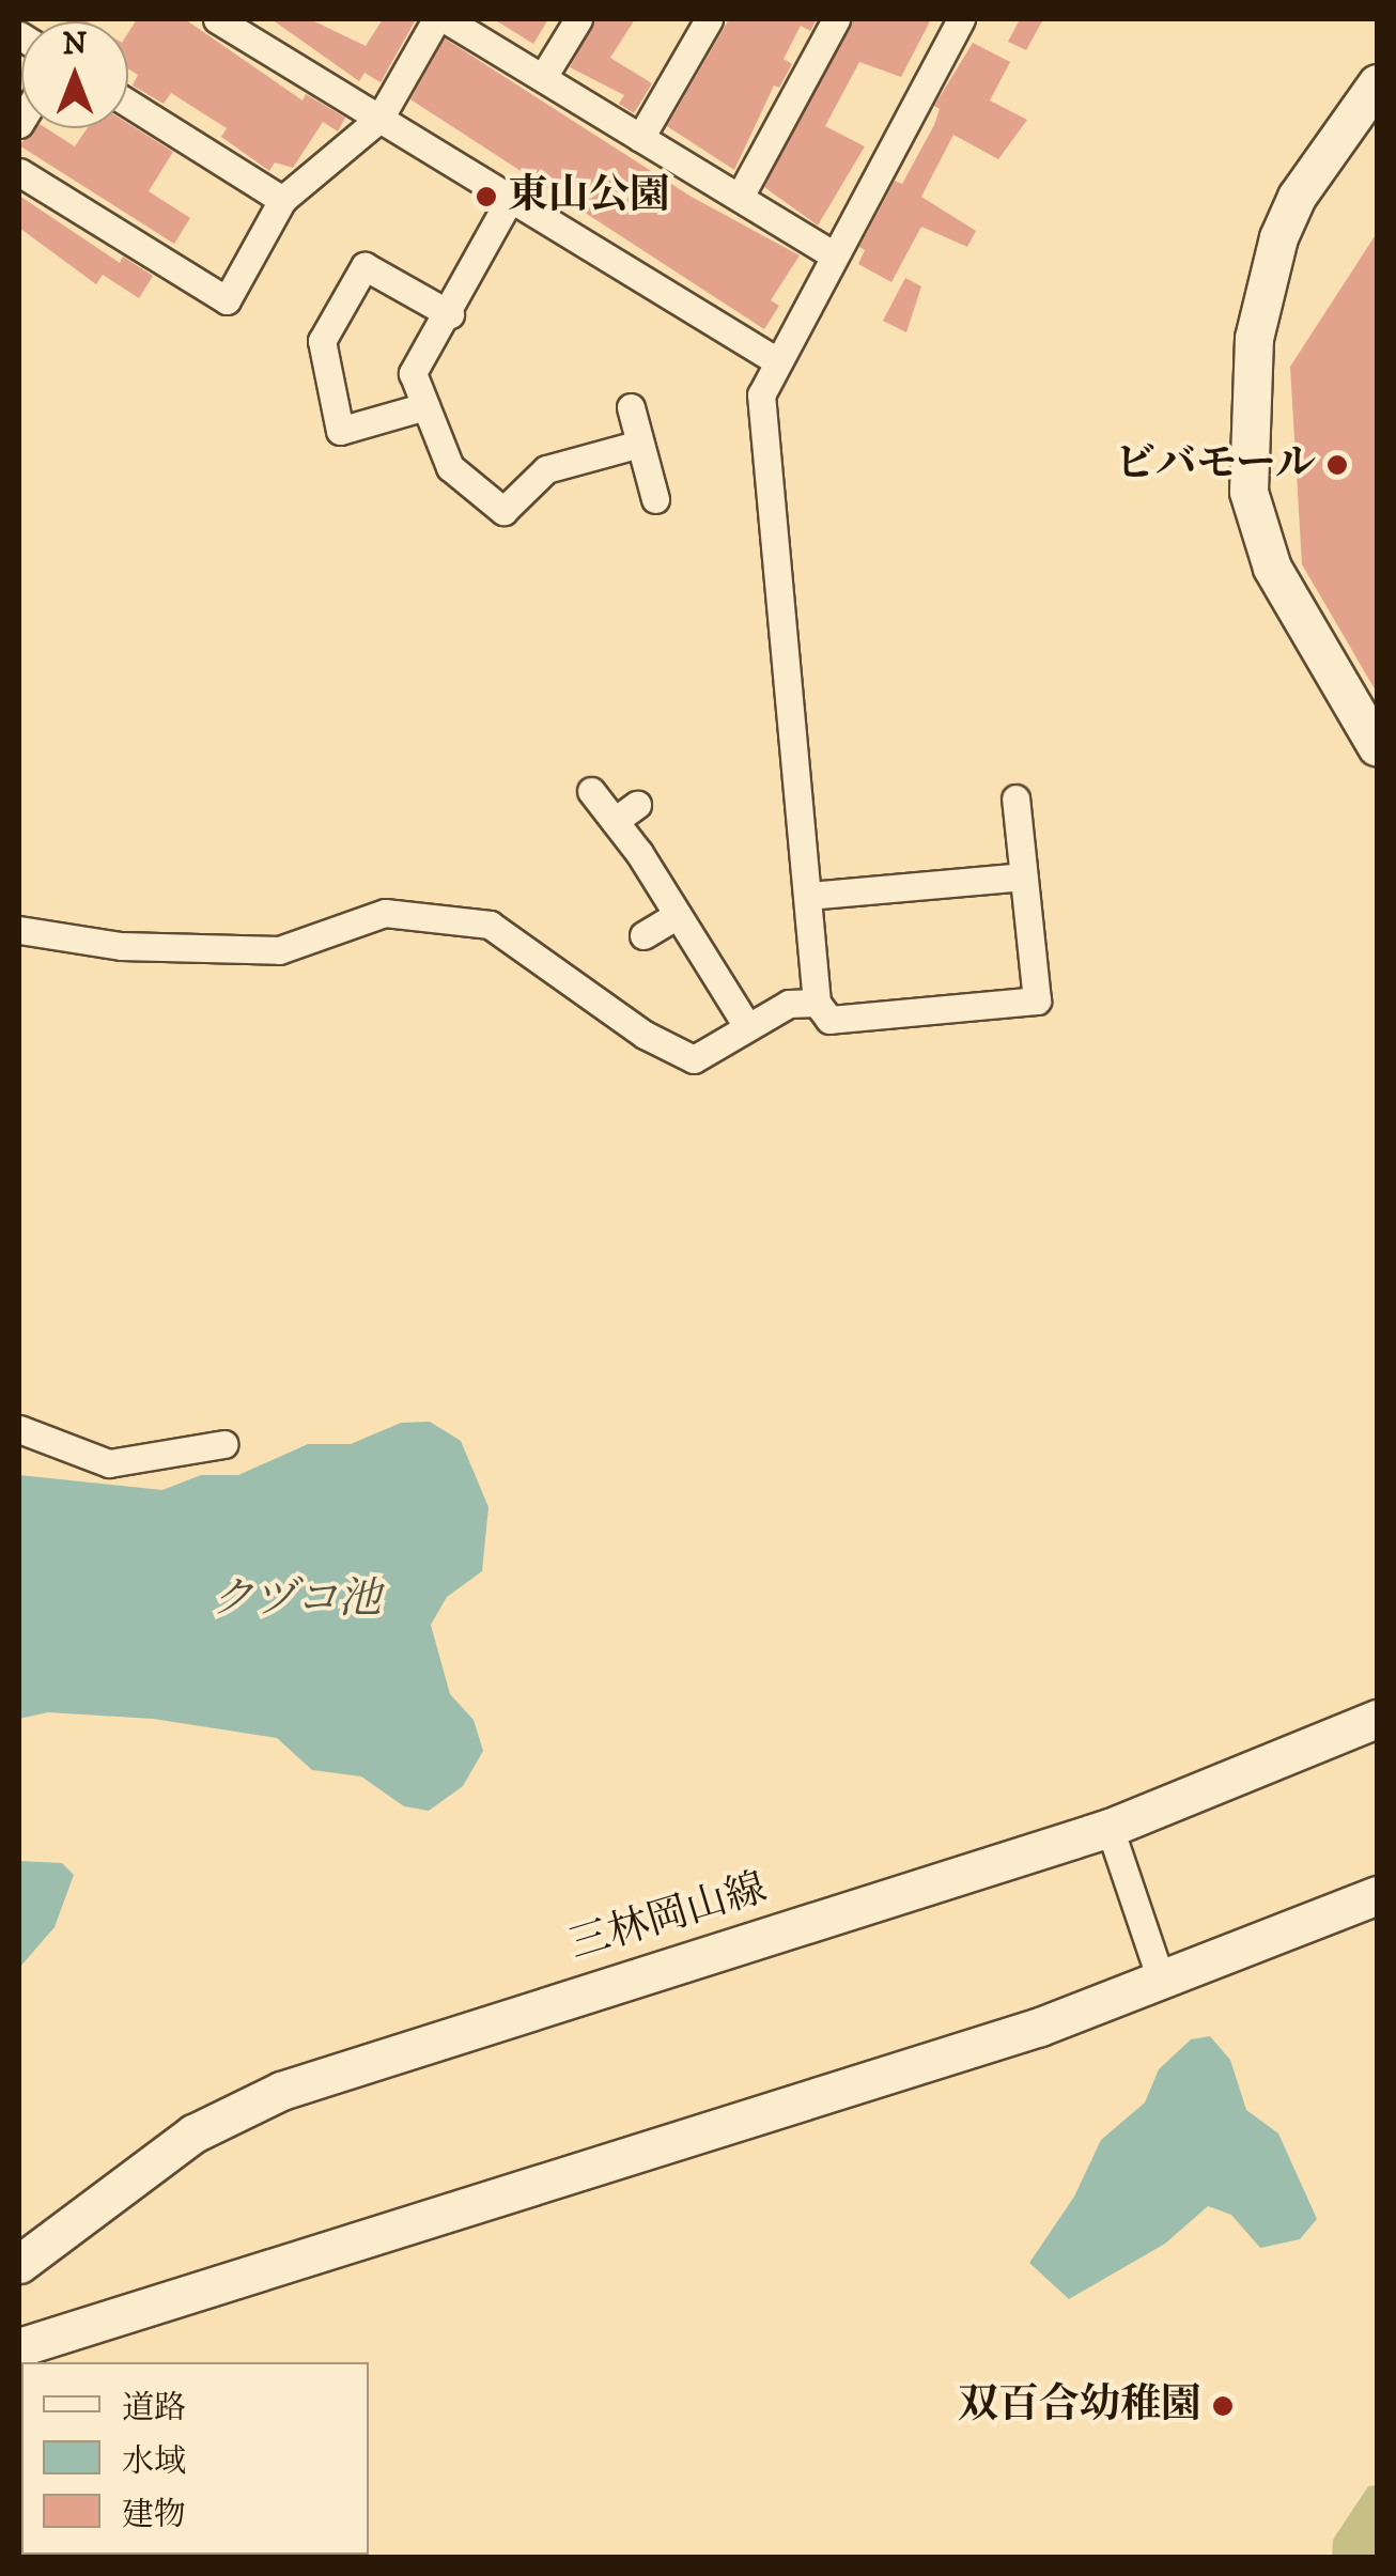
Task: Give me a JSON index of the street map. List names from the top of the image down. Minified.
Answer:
{"streets":{"main road":["三林岡山線"]},"water":["クヅコ池"],"places":["東山公園","ビバモール","双百合幼稚園"],"legend":["道路","水域","建物"],"north":"top"}
